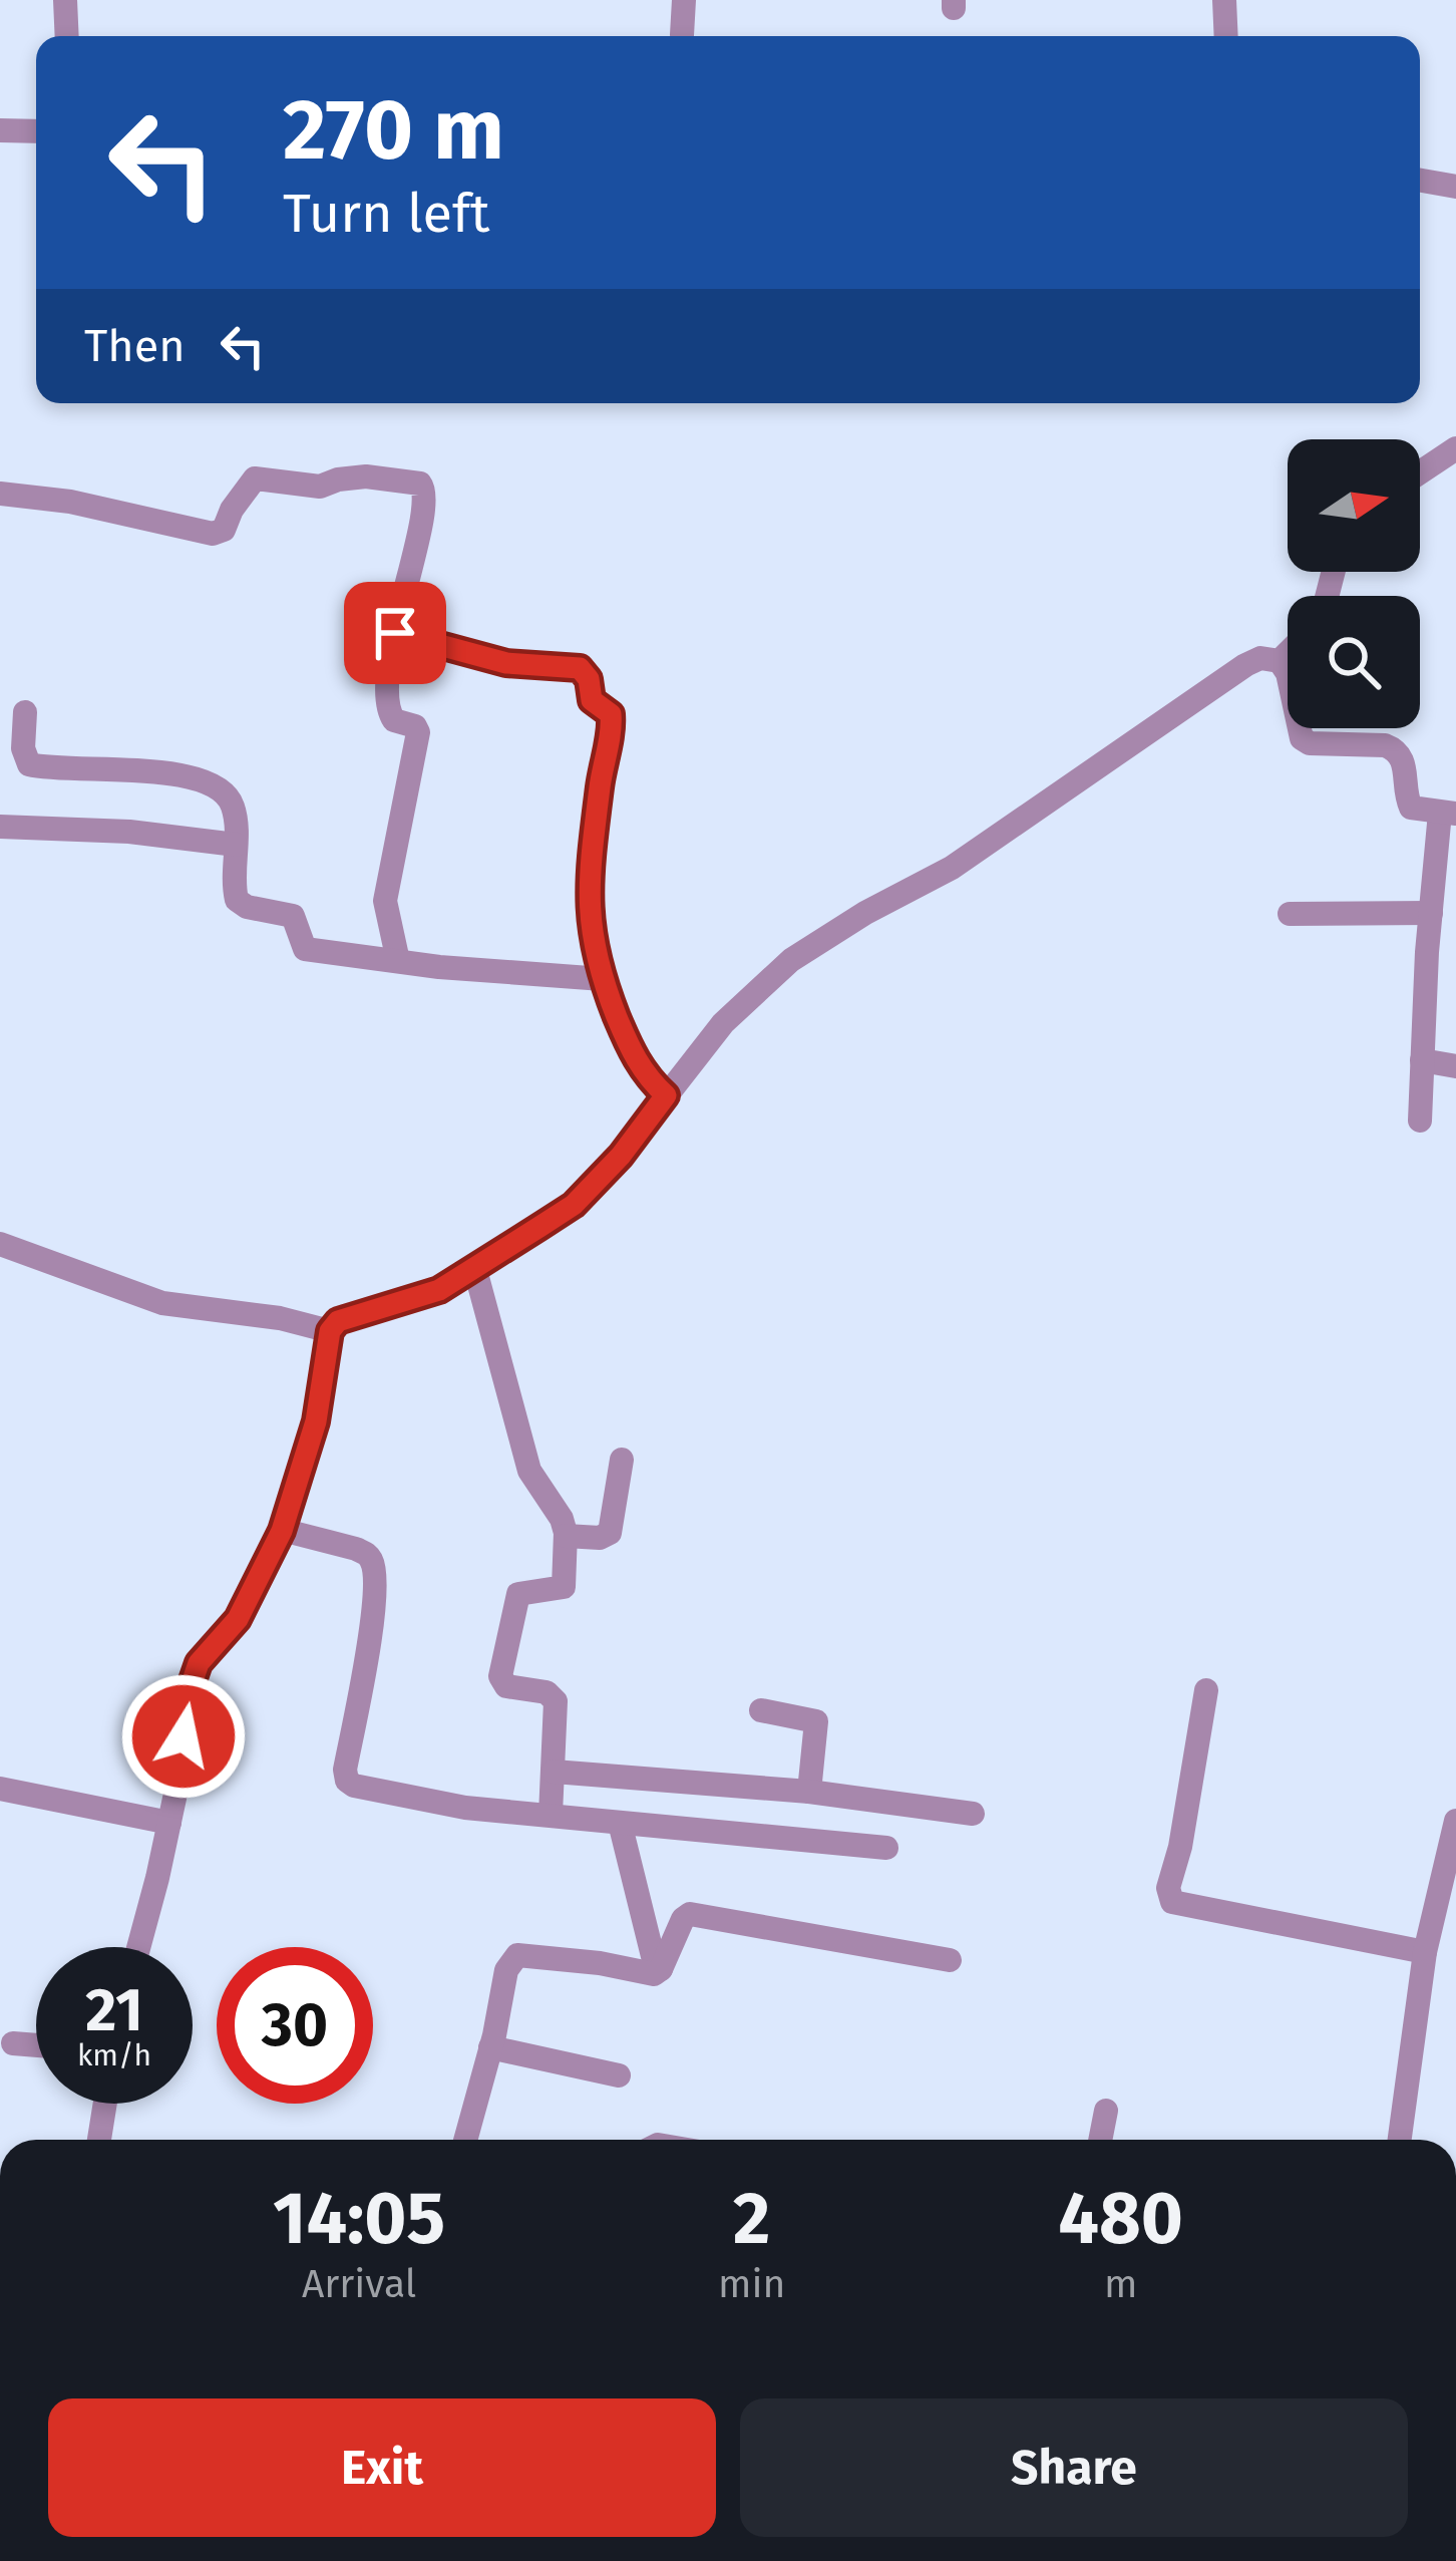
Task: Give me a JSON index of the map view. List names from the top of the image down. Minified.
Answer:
{"north":"right","page":{"turn":["270 m","Turn left"],"then":"Then","speed":"21 km/h","limit":"30","eta":["14:05","Arrival","2","min","480","m"],"buttons":["Exit","Share"]}}
